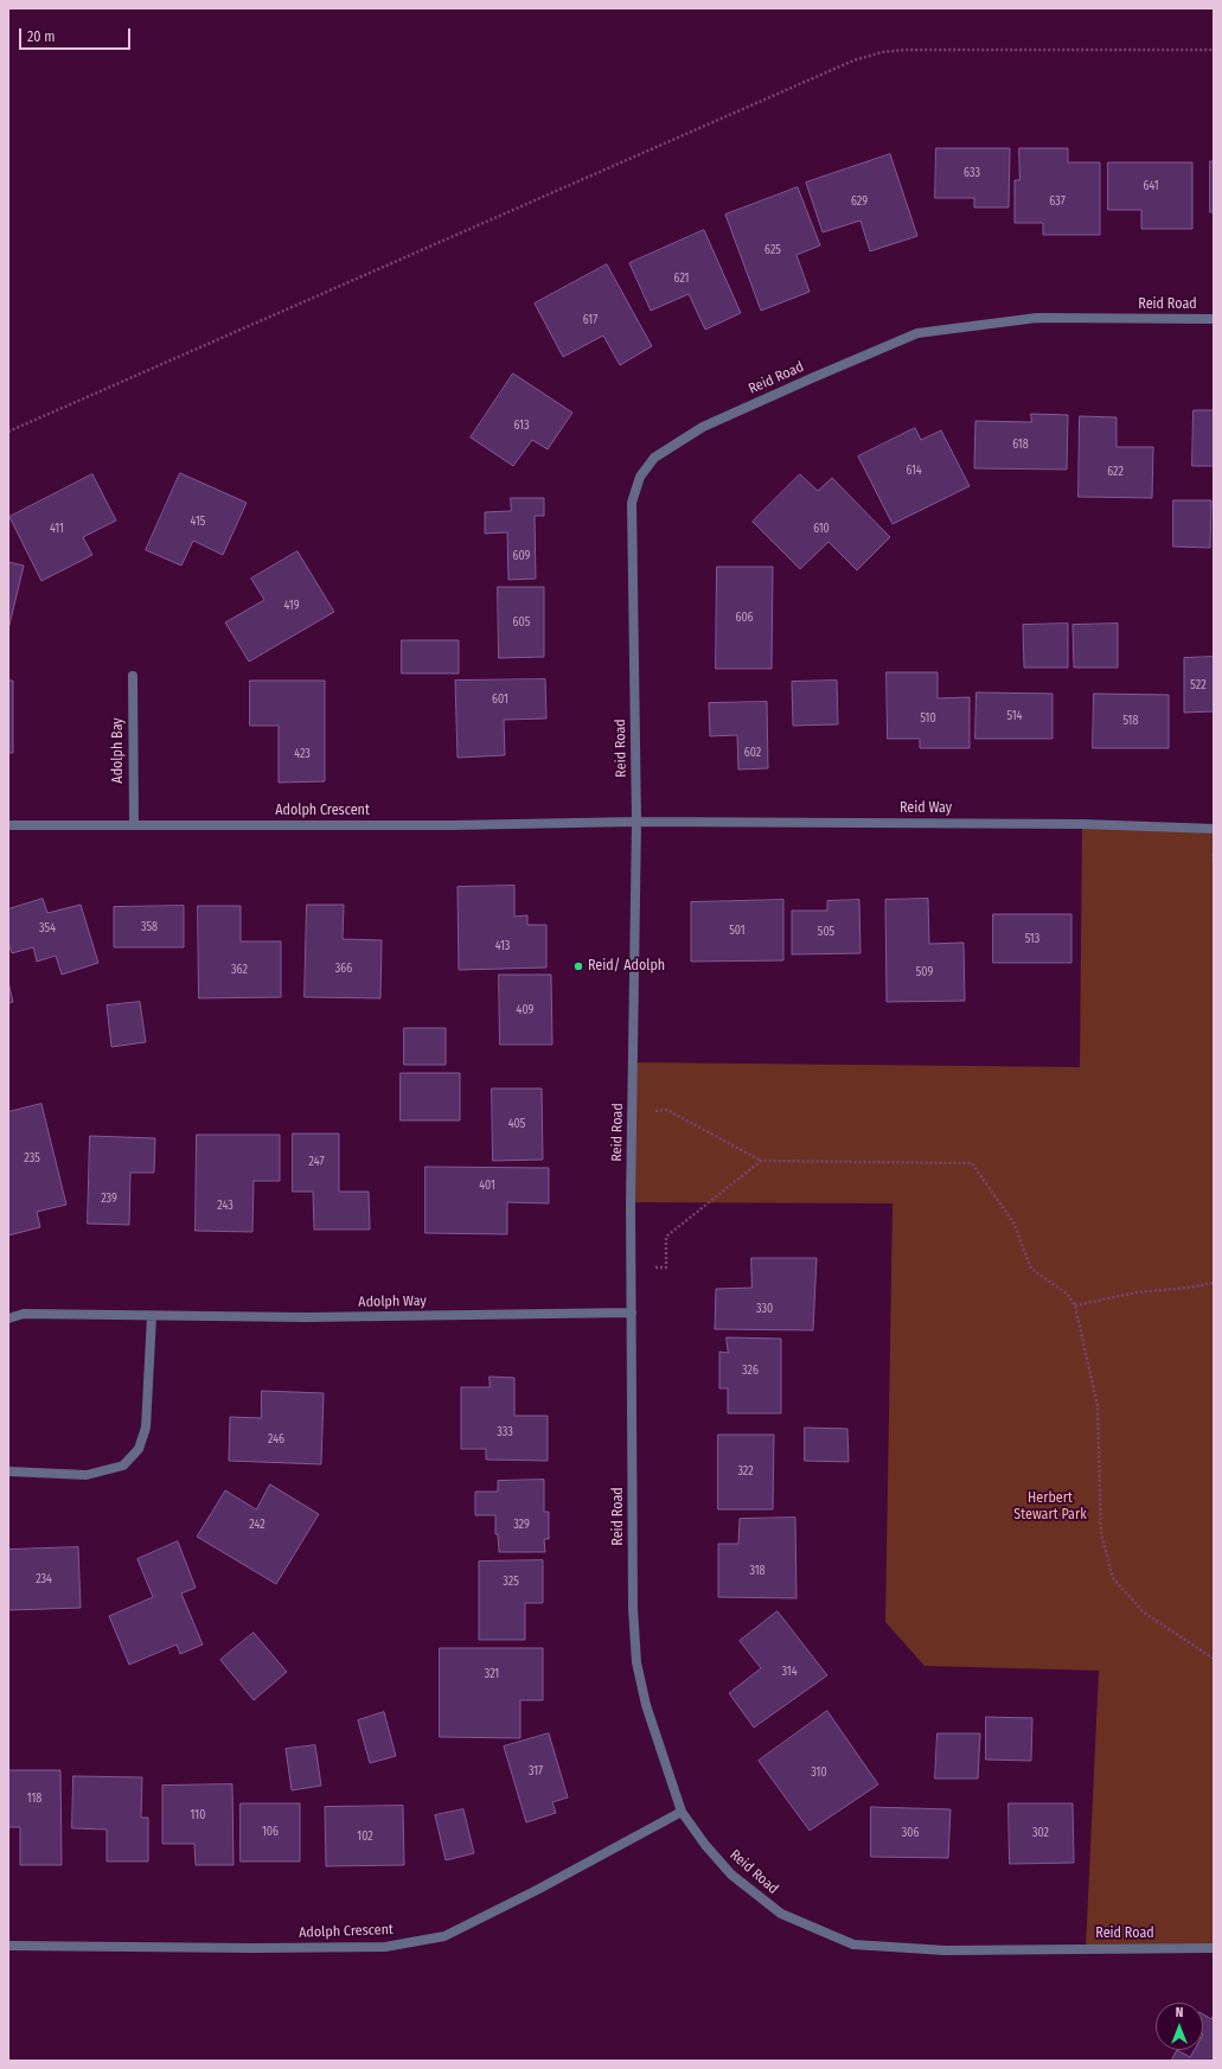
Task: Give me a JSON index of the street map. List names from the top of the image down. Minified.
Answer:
{"streets":{"street":["Reid Road","Adolph Bay","Reid Way","Adolph Crescent","Adolph Way"]},"crossings":[["Reid Road","Reid Way"],["Reid Road","Adolph Crescent"],["Reid Road","Adolph Way"],["Adolph Bay","Adolph Crescent"],["Reid Way","Adolph Crescent"]],"parks":["Herbert Stewart Park"],"places":["Reid/ Adolph"],"house_numbers":["633","641","629","637","625","621","617","613","618","614","622","415","411","610","609","419","606","605","522","601","514","510","518","602","423","358","354","501","505","513","413","366","362","509","409","405","235","247","401","239","243","330","326","333","246","322","242","329","318","234","325","314","321","317","310","118","110","106","306","302","102"],"scale_bar":"20 m","north":"top"}
